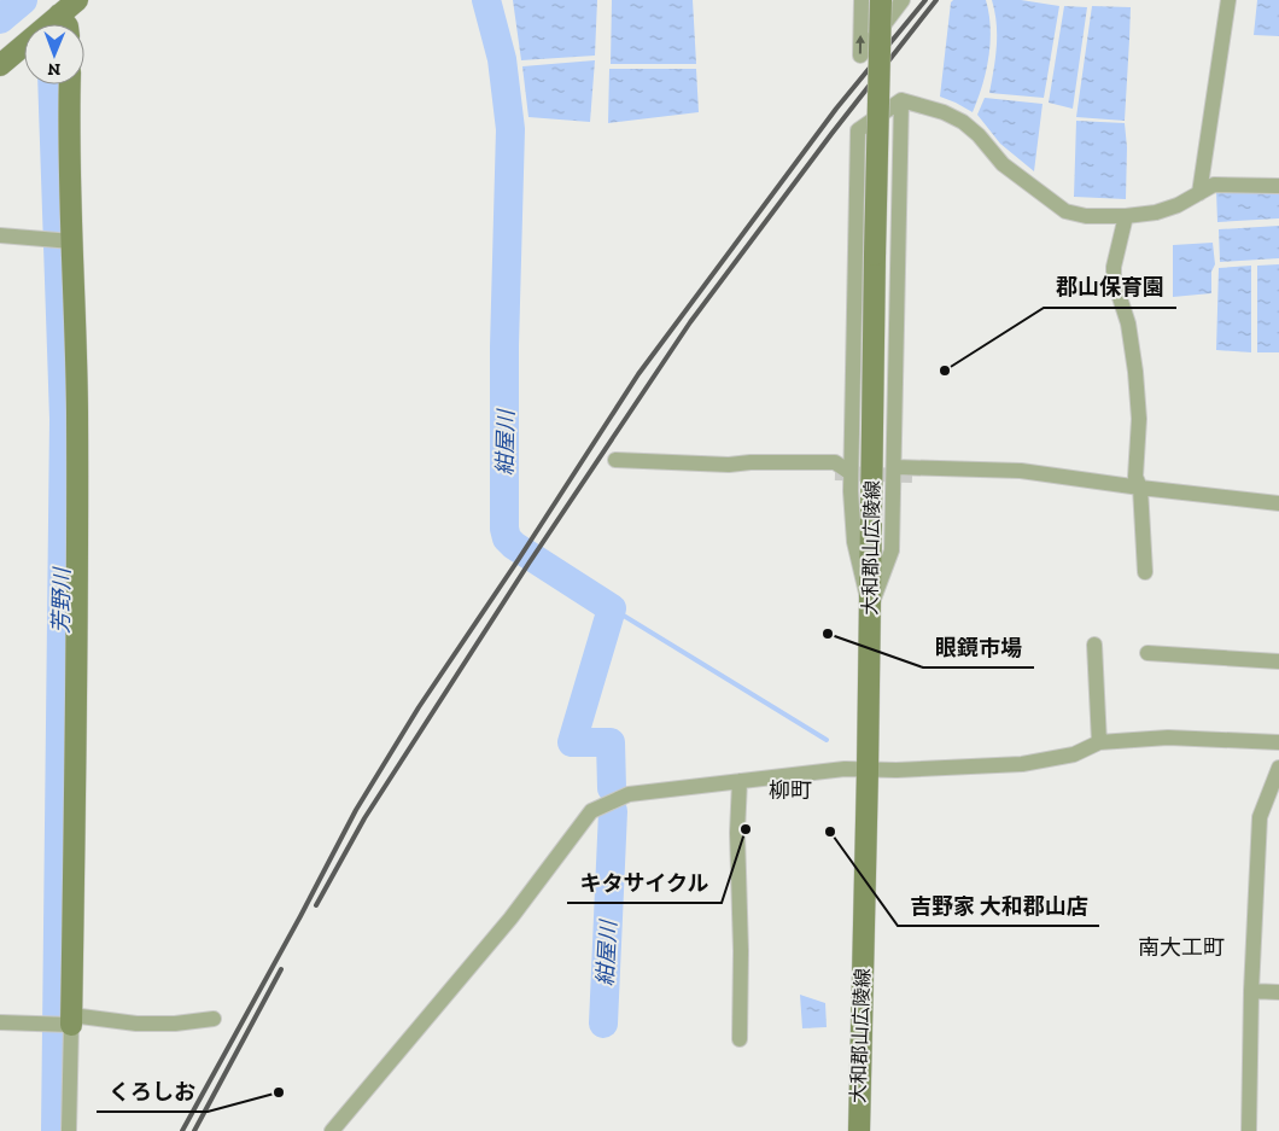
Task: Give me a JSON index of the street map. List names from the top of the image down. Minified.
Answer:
{"streets":{"main road":["大和郡山広陵線"]},"districts":["柳町","南大工町"],"water":["紺屋川","芳野川"],"places":["郡山保育園","眼鏡市場","キタサイクル","吉野家 大和郡山店","くろしお"],"north":"bottom"}
